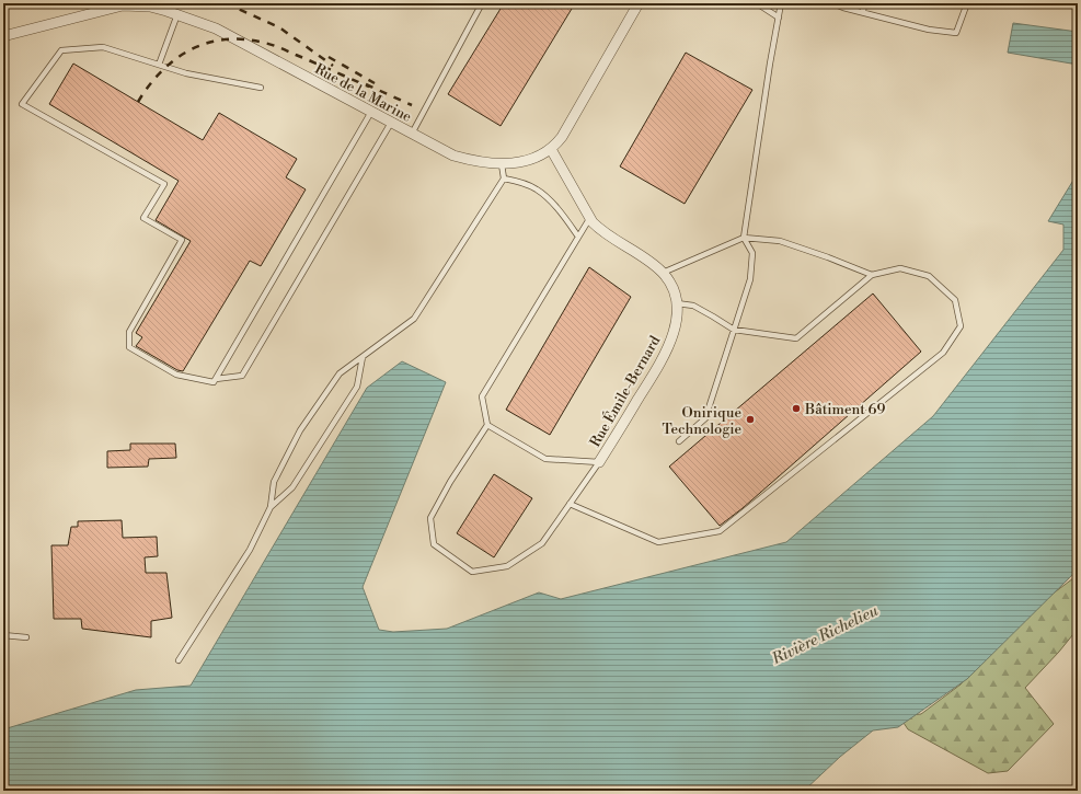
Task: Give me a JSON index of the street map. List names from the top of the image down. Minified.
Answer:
{"streets":{"street":["Rue de la Marine","Rue Émile-Bernard"]},"crossings":[["Rue de la Marine","Rue Émile-Bernard"]],"water":["Rivière Richelieu"],"places":["Bâtiment 69","Onirique Technologie"]}
